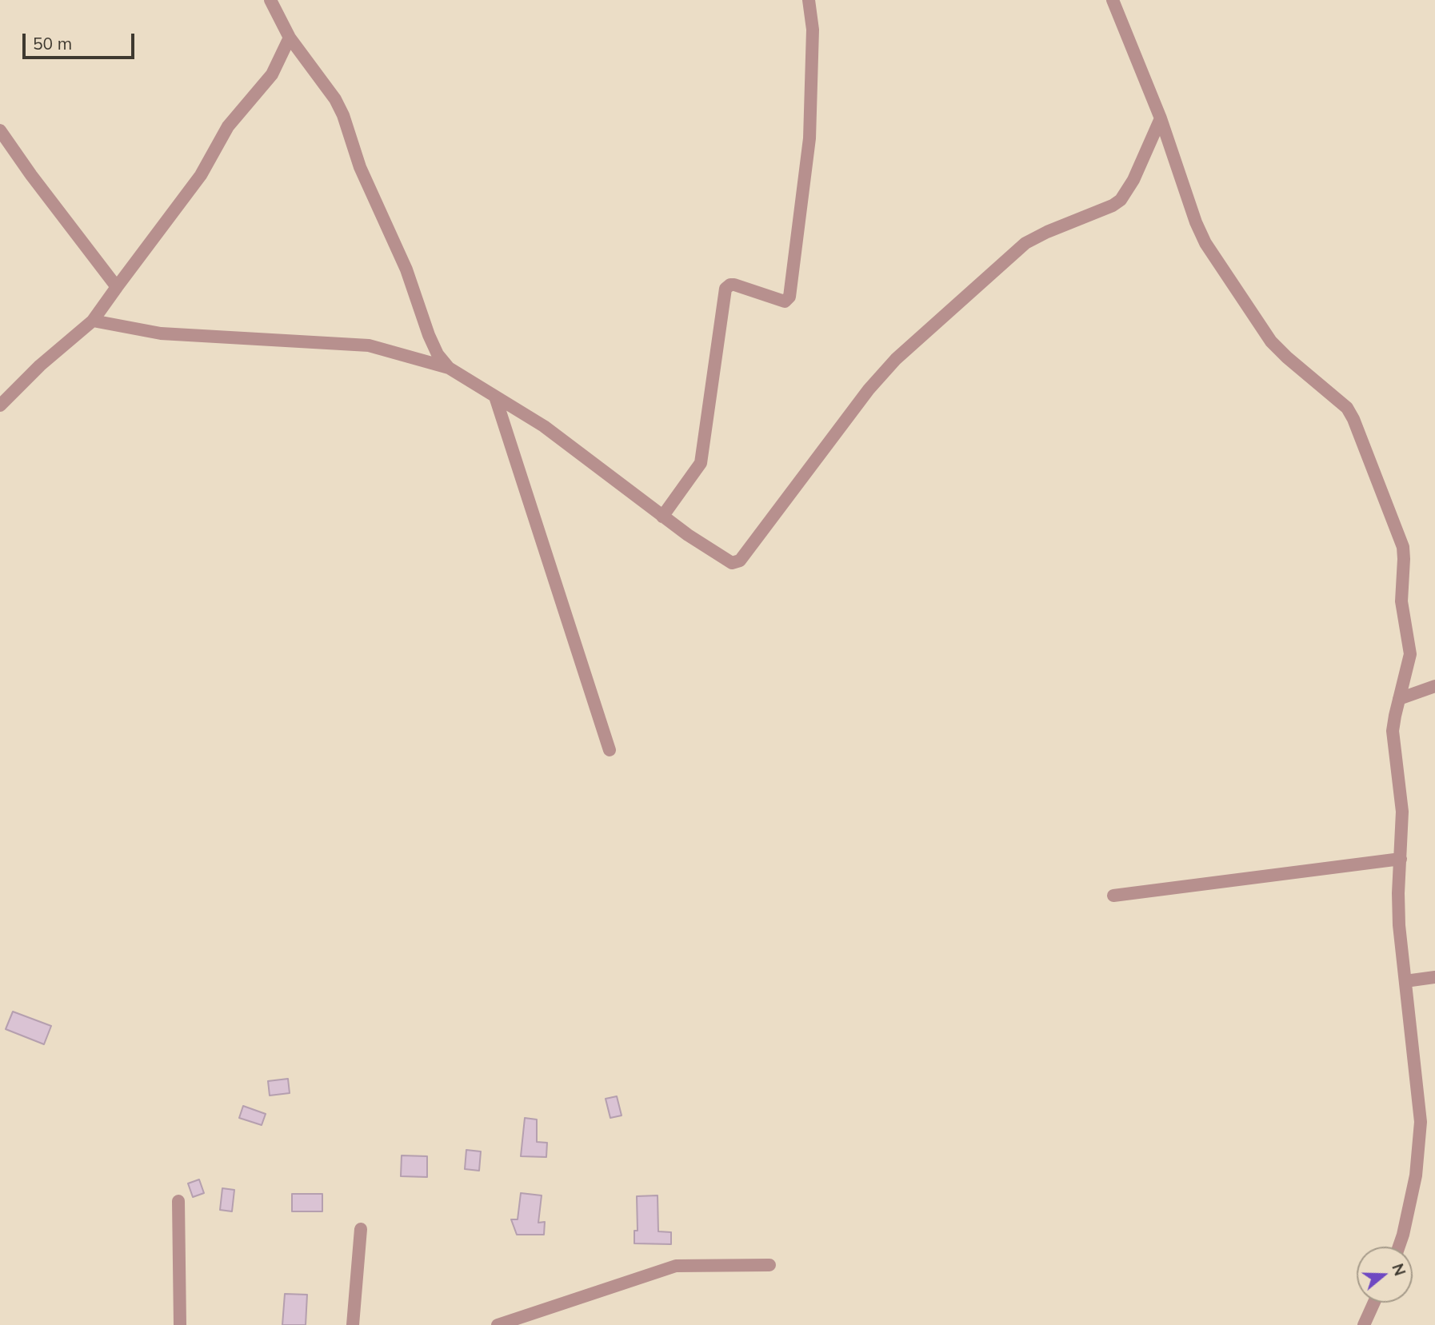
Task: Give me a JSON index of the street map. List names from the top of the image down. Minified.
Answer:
{"scale_bar":"50 m","north":"right"}
